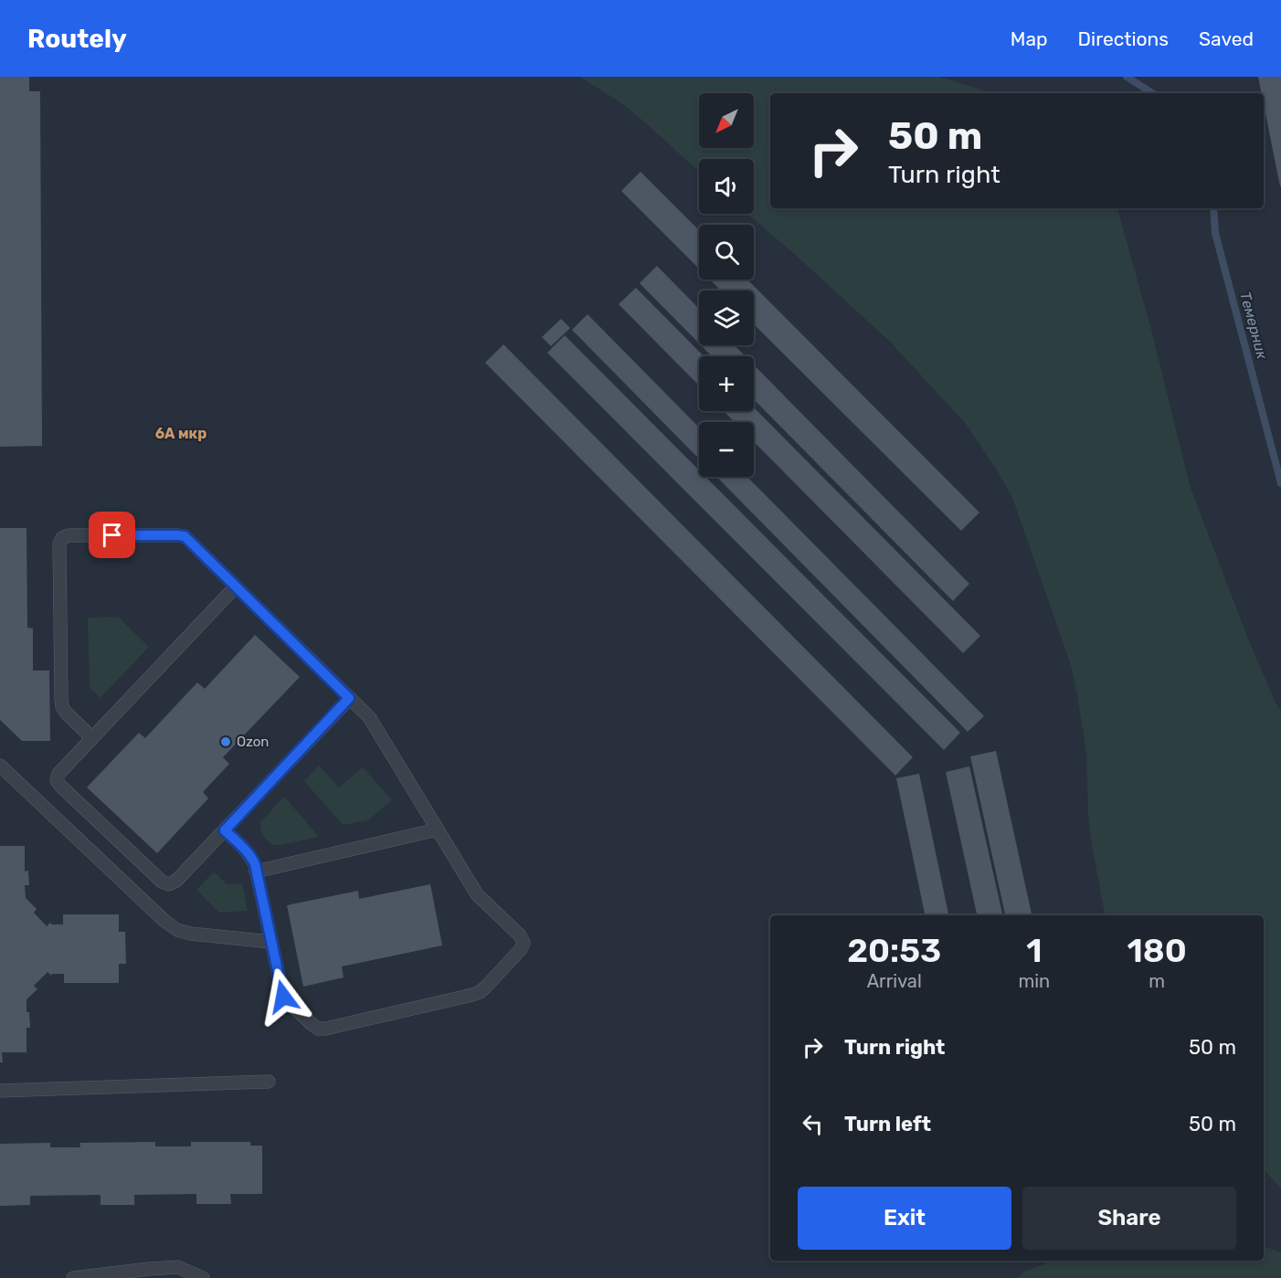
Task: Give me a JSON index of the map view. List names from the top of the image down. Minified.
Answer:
{"districts":["6А мкр"],"water":["Темерник"],"places":["Ozon"],"north":"bottom left","page":{"header":"Routely","nav":["Map","Directions","Saved"],"map_buttons":["+","−"],"turn":["50 m","Turn right"],"eta":["20:53","Arrival","1","min","180","m"],"list":[{"name":"Turn right","value":"50 m"},{"name":"Turn left","value":"50 m"}],"buttons":["Exit","Share"]}}
